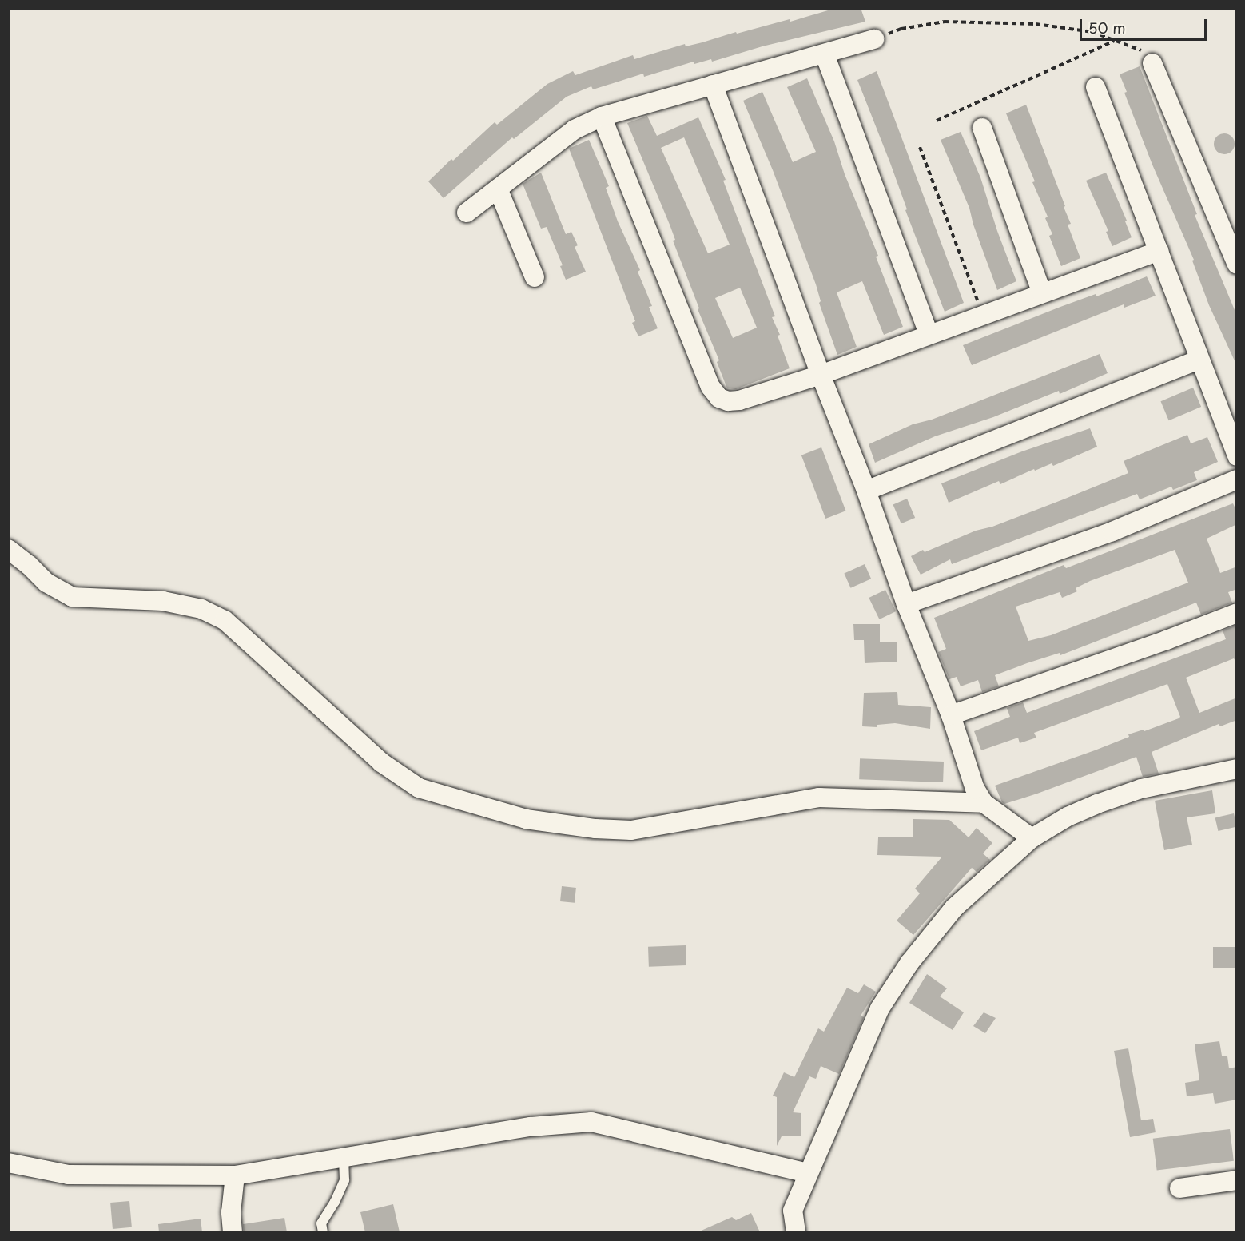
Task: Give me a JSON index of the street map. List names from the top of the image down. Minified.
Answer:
{"scale_bar":"50 m"}
